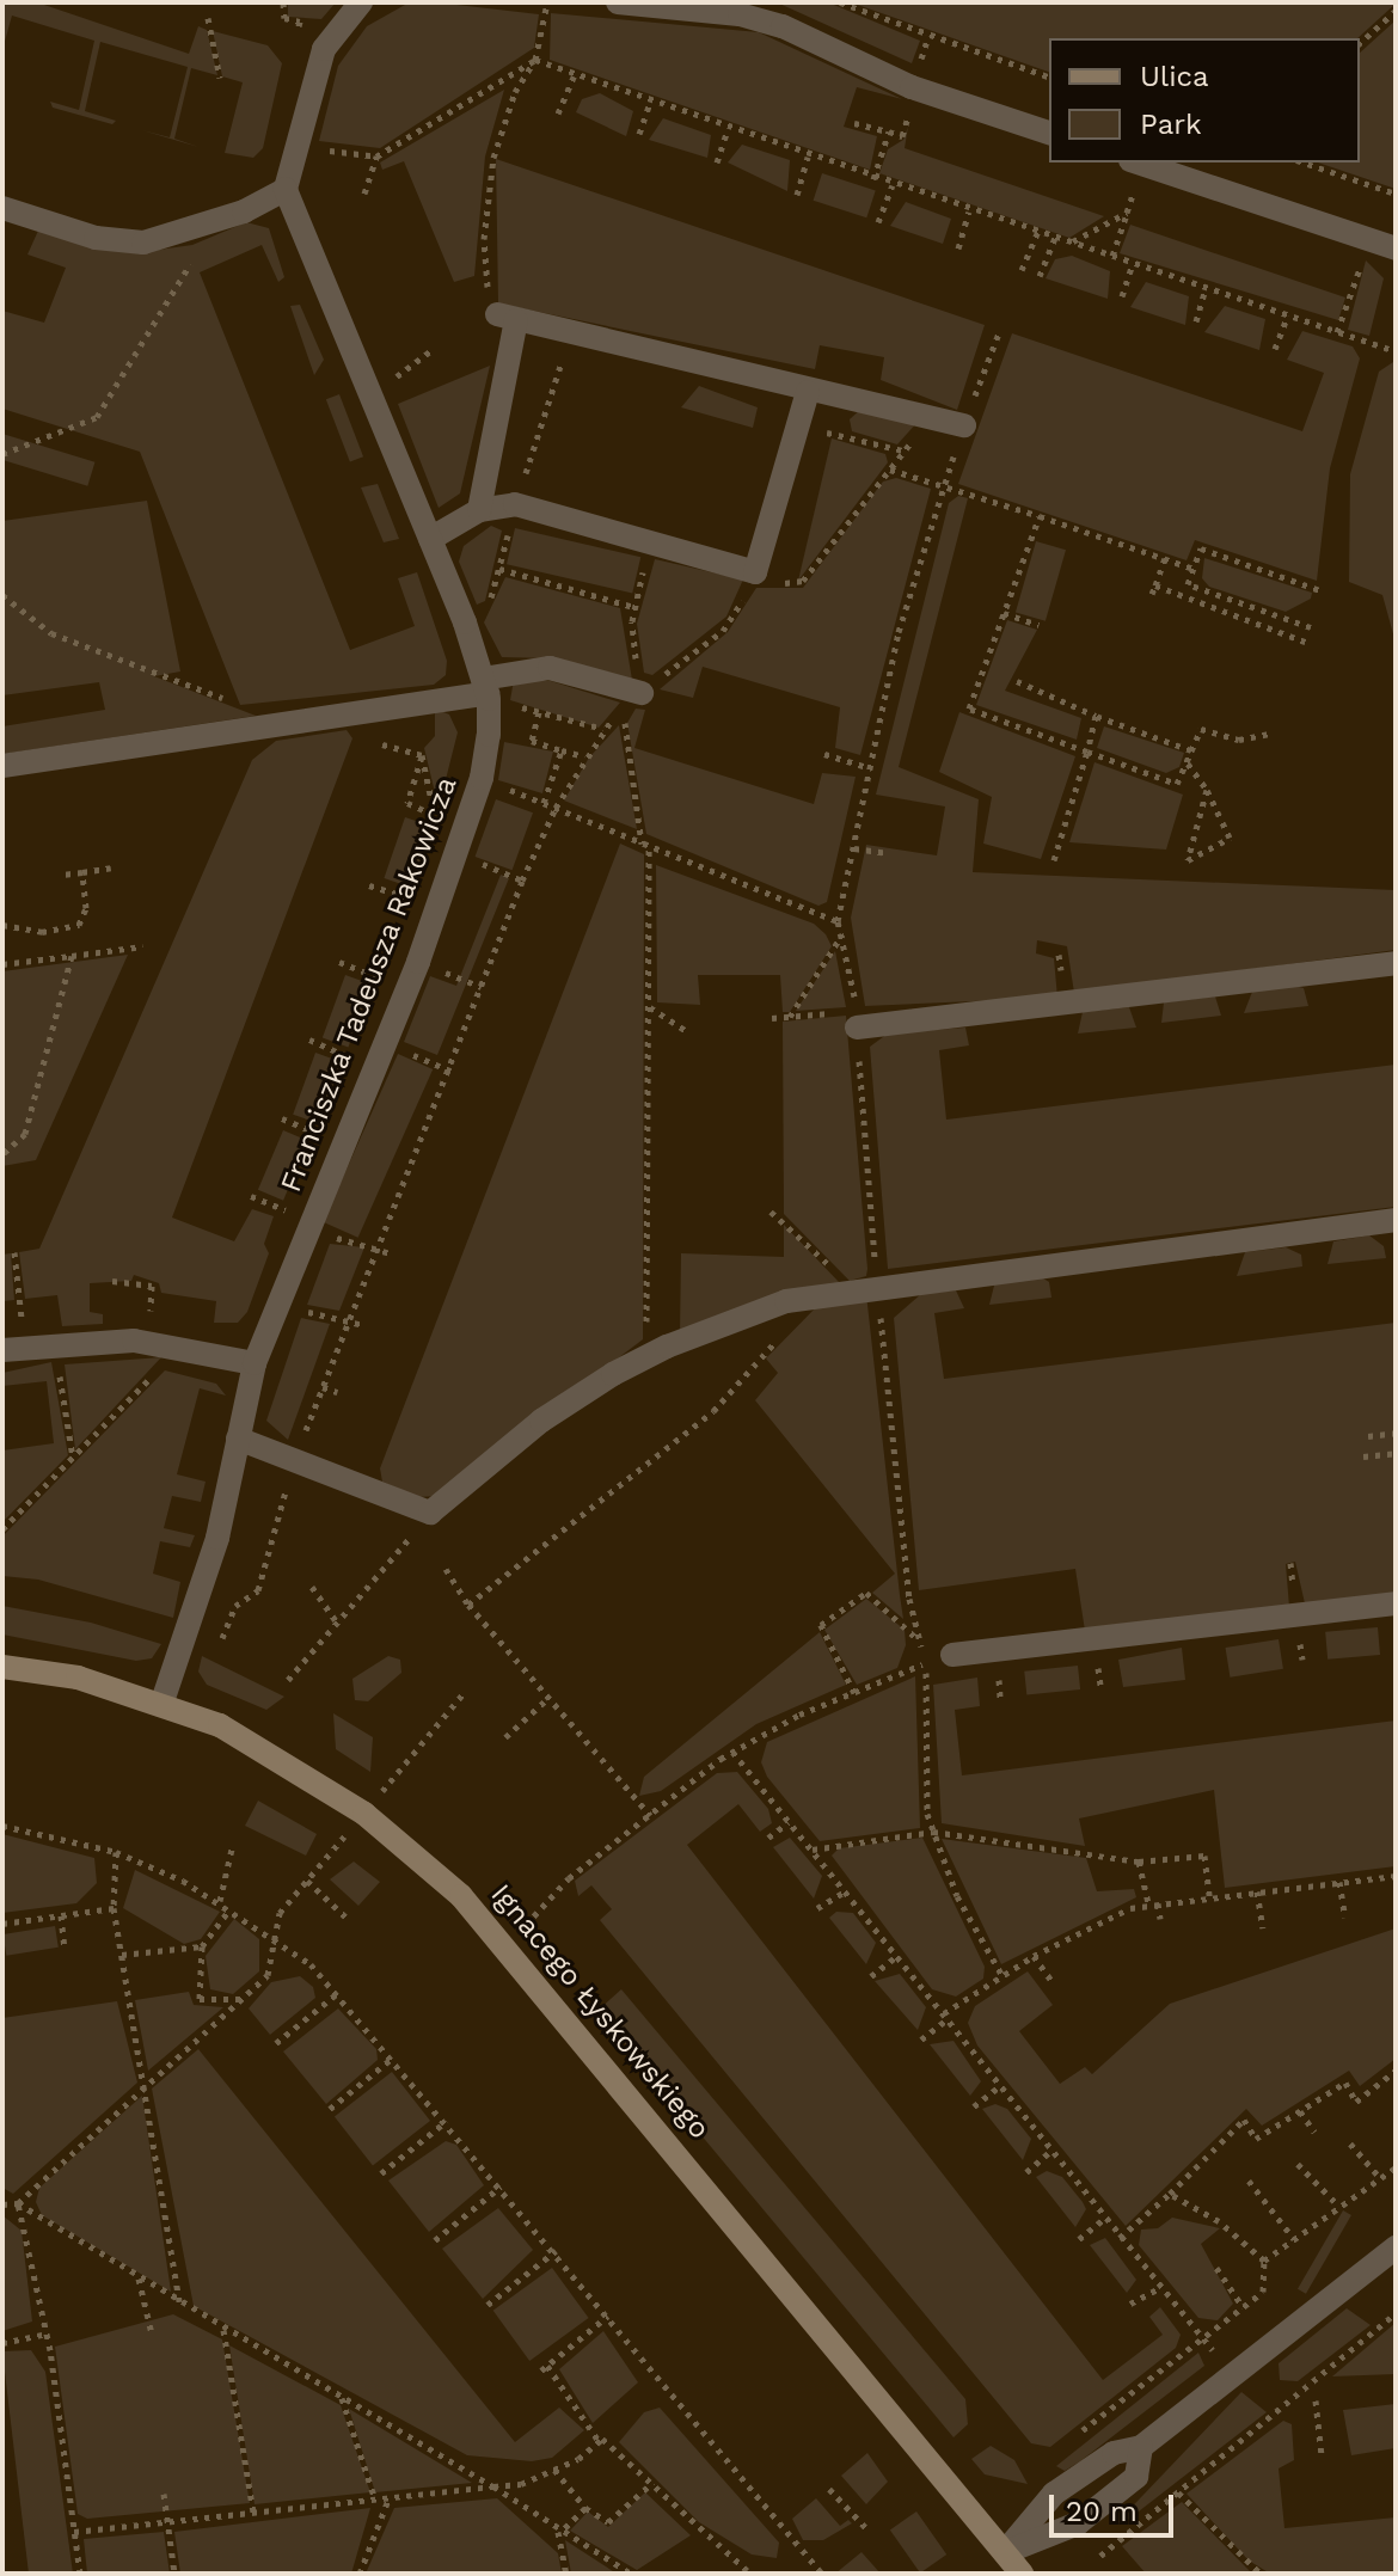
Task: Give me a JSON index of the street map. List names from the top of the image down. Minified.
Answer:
{"streets":{"street":["Franciszka Tadeusza Rakowicza","Ignacego Łyskowskiego"]},"crossings":[["Franciszka Tadeusza Rakowicza","Ignacego Łyskowskiego"]],"legend":["Ulica","Park"],"scale_bar":"20 m"}
